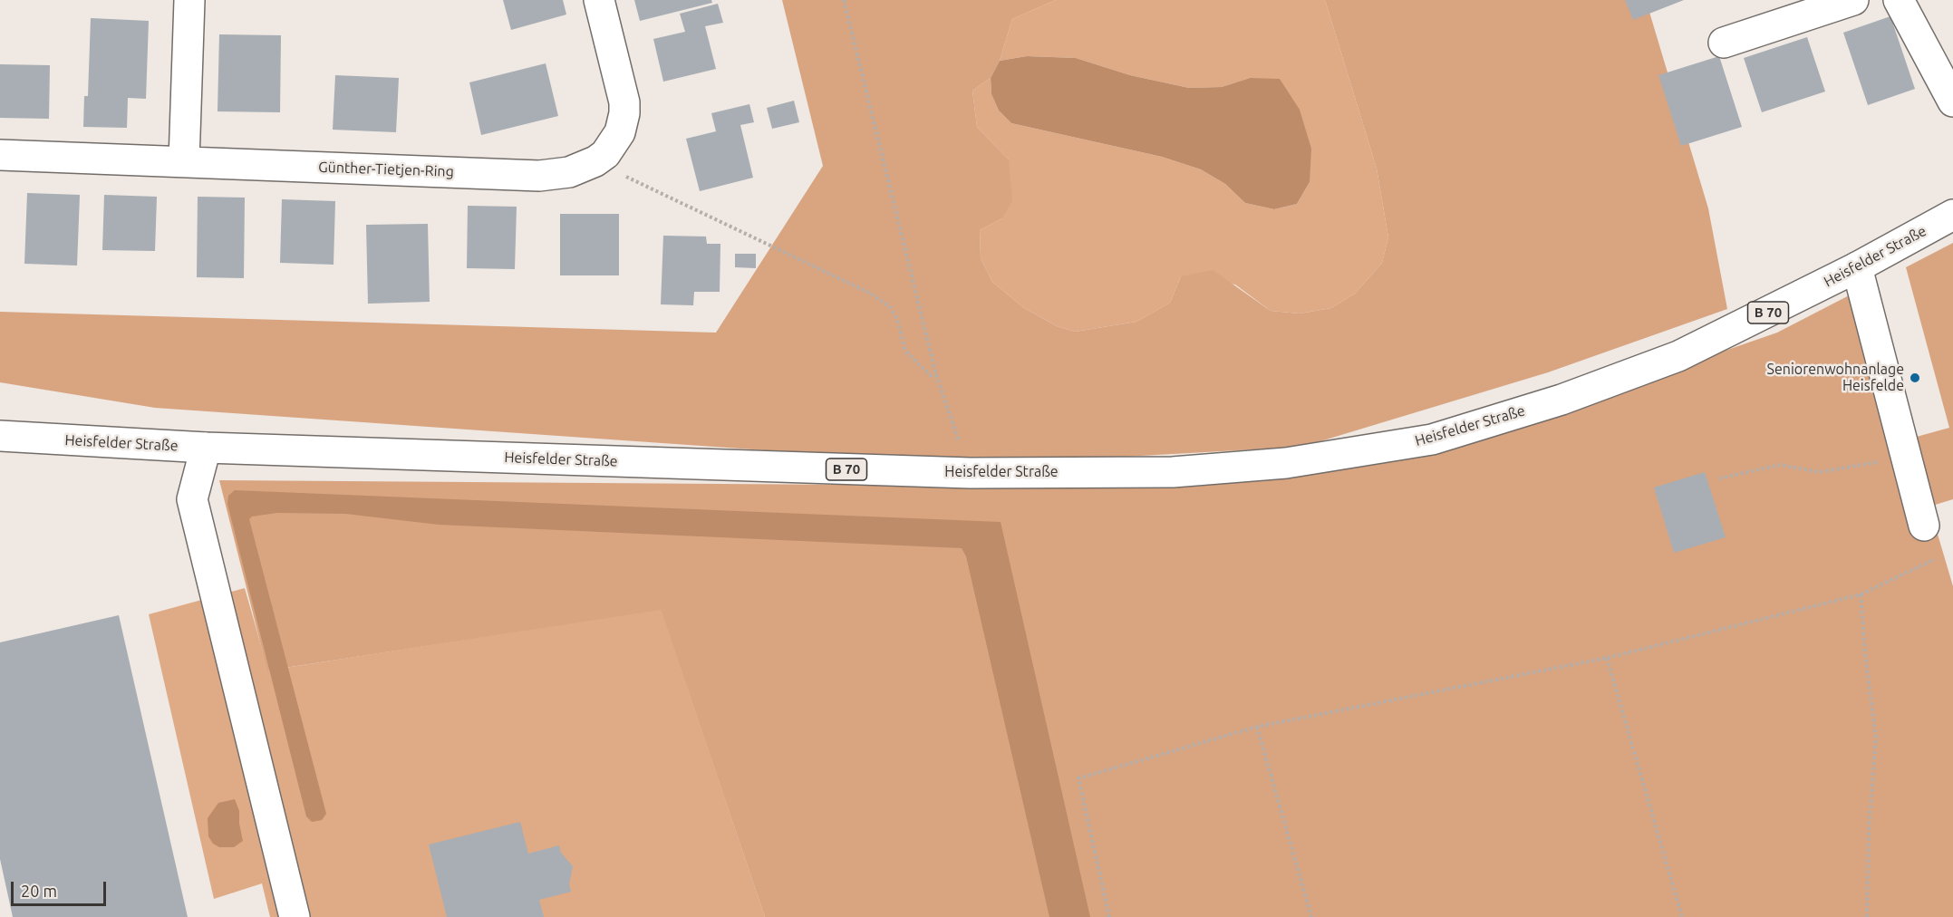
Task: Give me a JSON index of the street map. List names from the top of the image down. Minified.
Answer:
{"streets":{"main road":["Günther-Tietjen-Ring","Heisfelder Straße","B 70"]},"places":["Seniorenwohnanlage Heisfelde"],"scale_bar":"20 m"}
